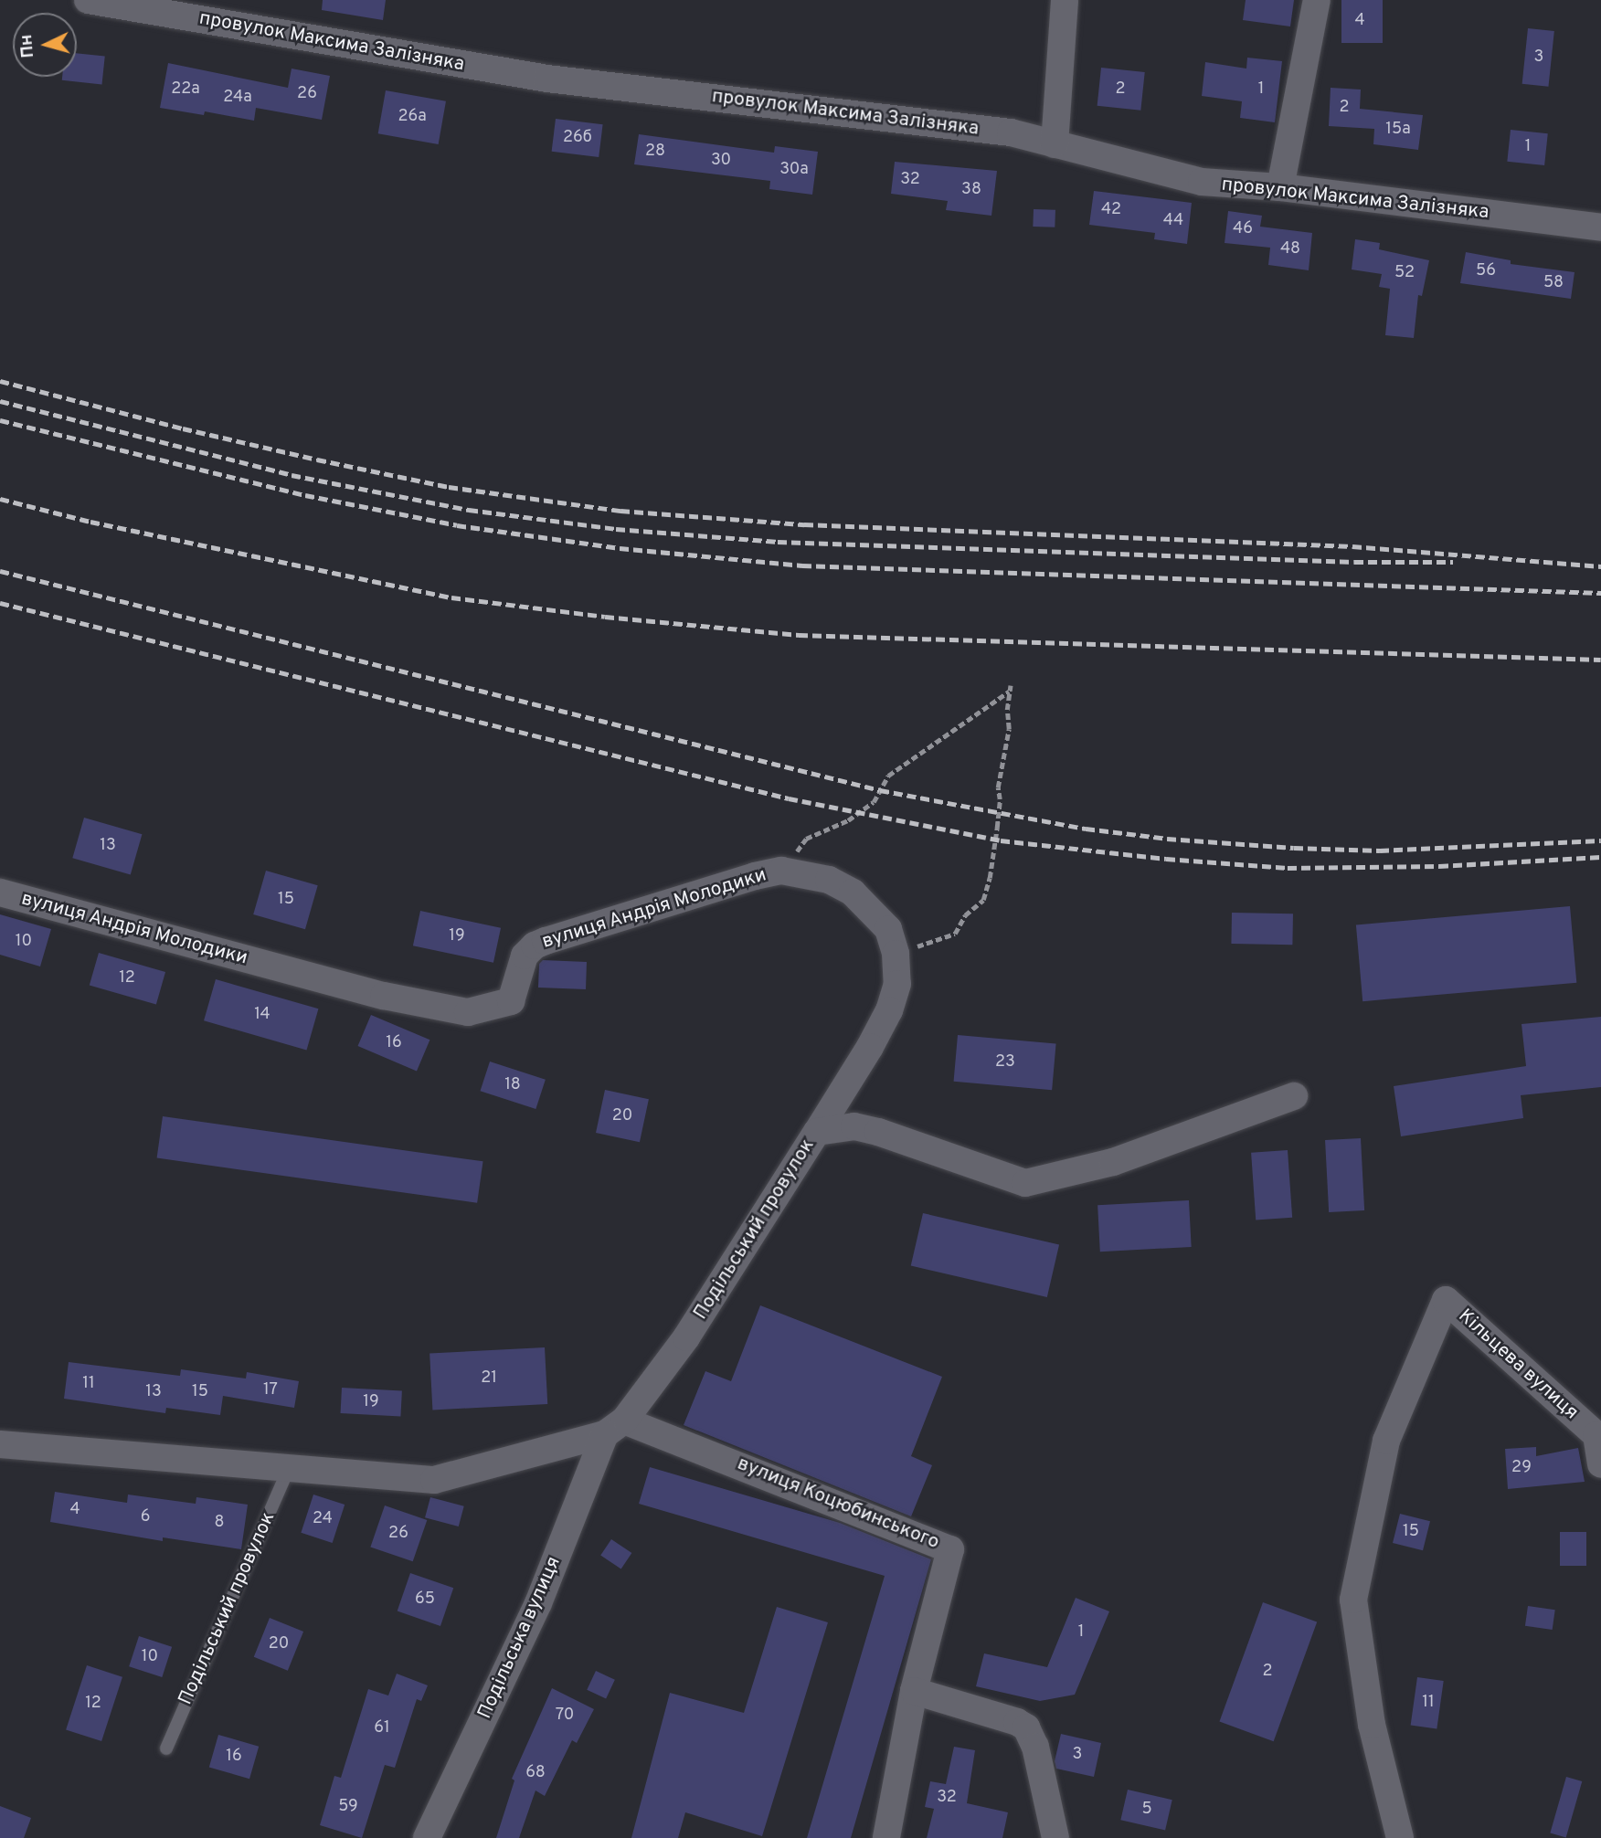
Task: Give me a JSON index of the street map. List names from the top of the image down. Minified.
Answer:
{"streets":{"street":["провулок Максима Залізняка","вулиця Андрія Молодики","Подільський провулок","Кільцева вулиця","вулиця Коцюбинського","Подільська вулиця"]},"crossings":[["вулиця Андрія Молодики","Подільський провулок"],["Подільський провулок","вулиця Коцюбинського"],["Подільський провулок","Подільська вулиця"],["вулиця Коцюбинського","Подільська вулиця"]],"house_numbers":["4","3","22а","2","1","26","24а","2","26а","15а","26б","1","28","30","30а","32","38","42","44","46","48","56","52","58","13","15","19","10","12","14","16","23","18","20","21","11","17","13","15","19","29","4","6","24","8","15","26","65","1","20","10","2","11","12","70","61","3","16","68","32","59","5"],"north":"left"}
